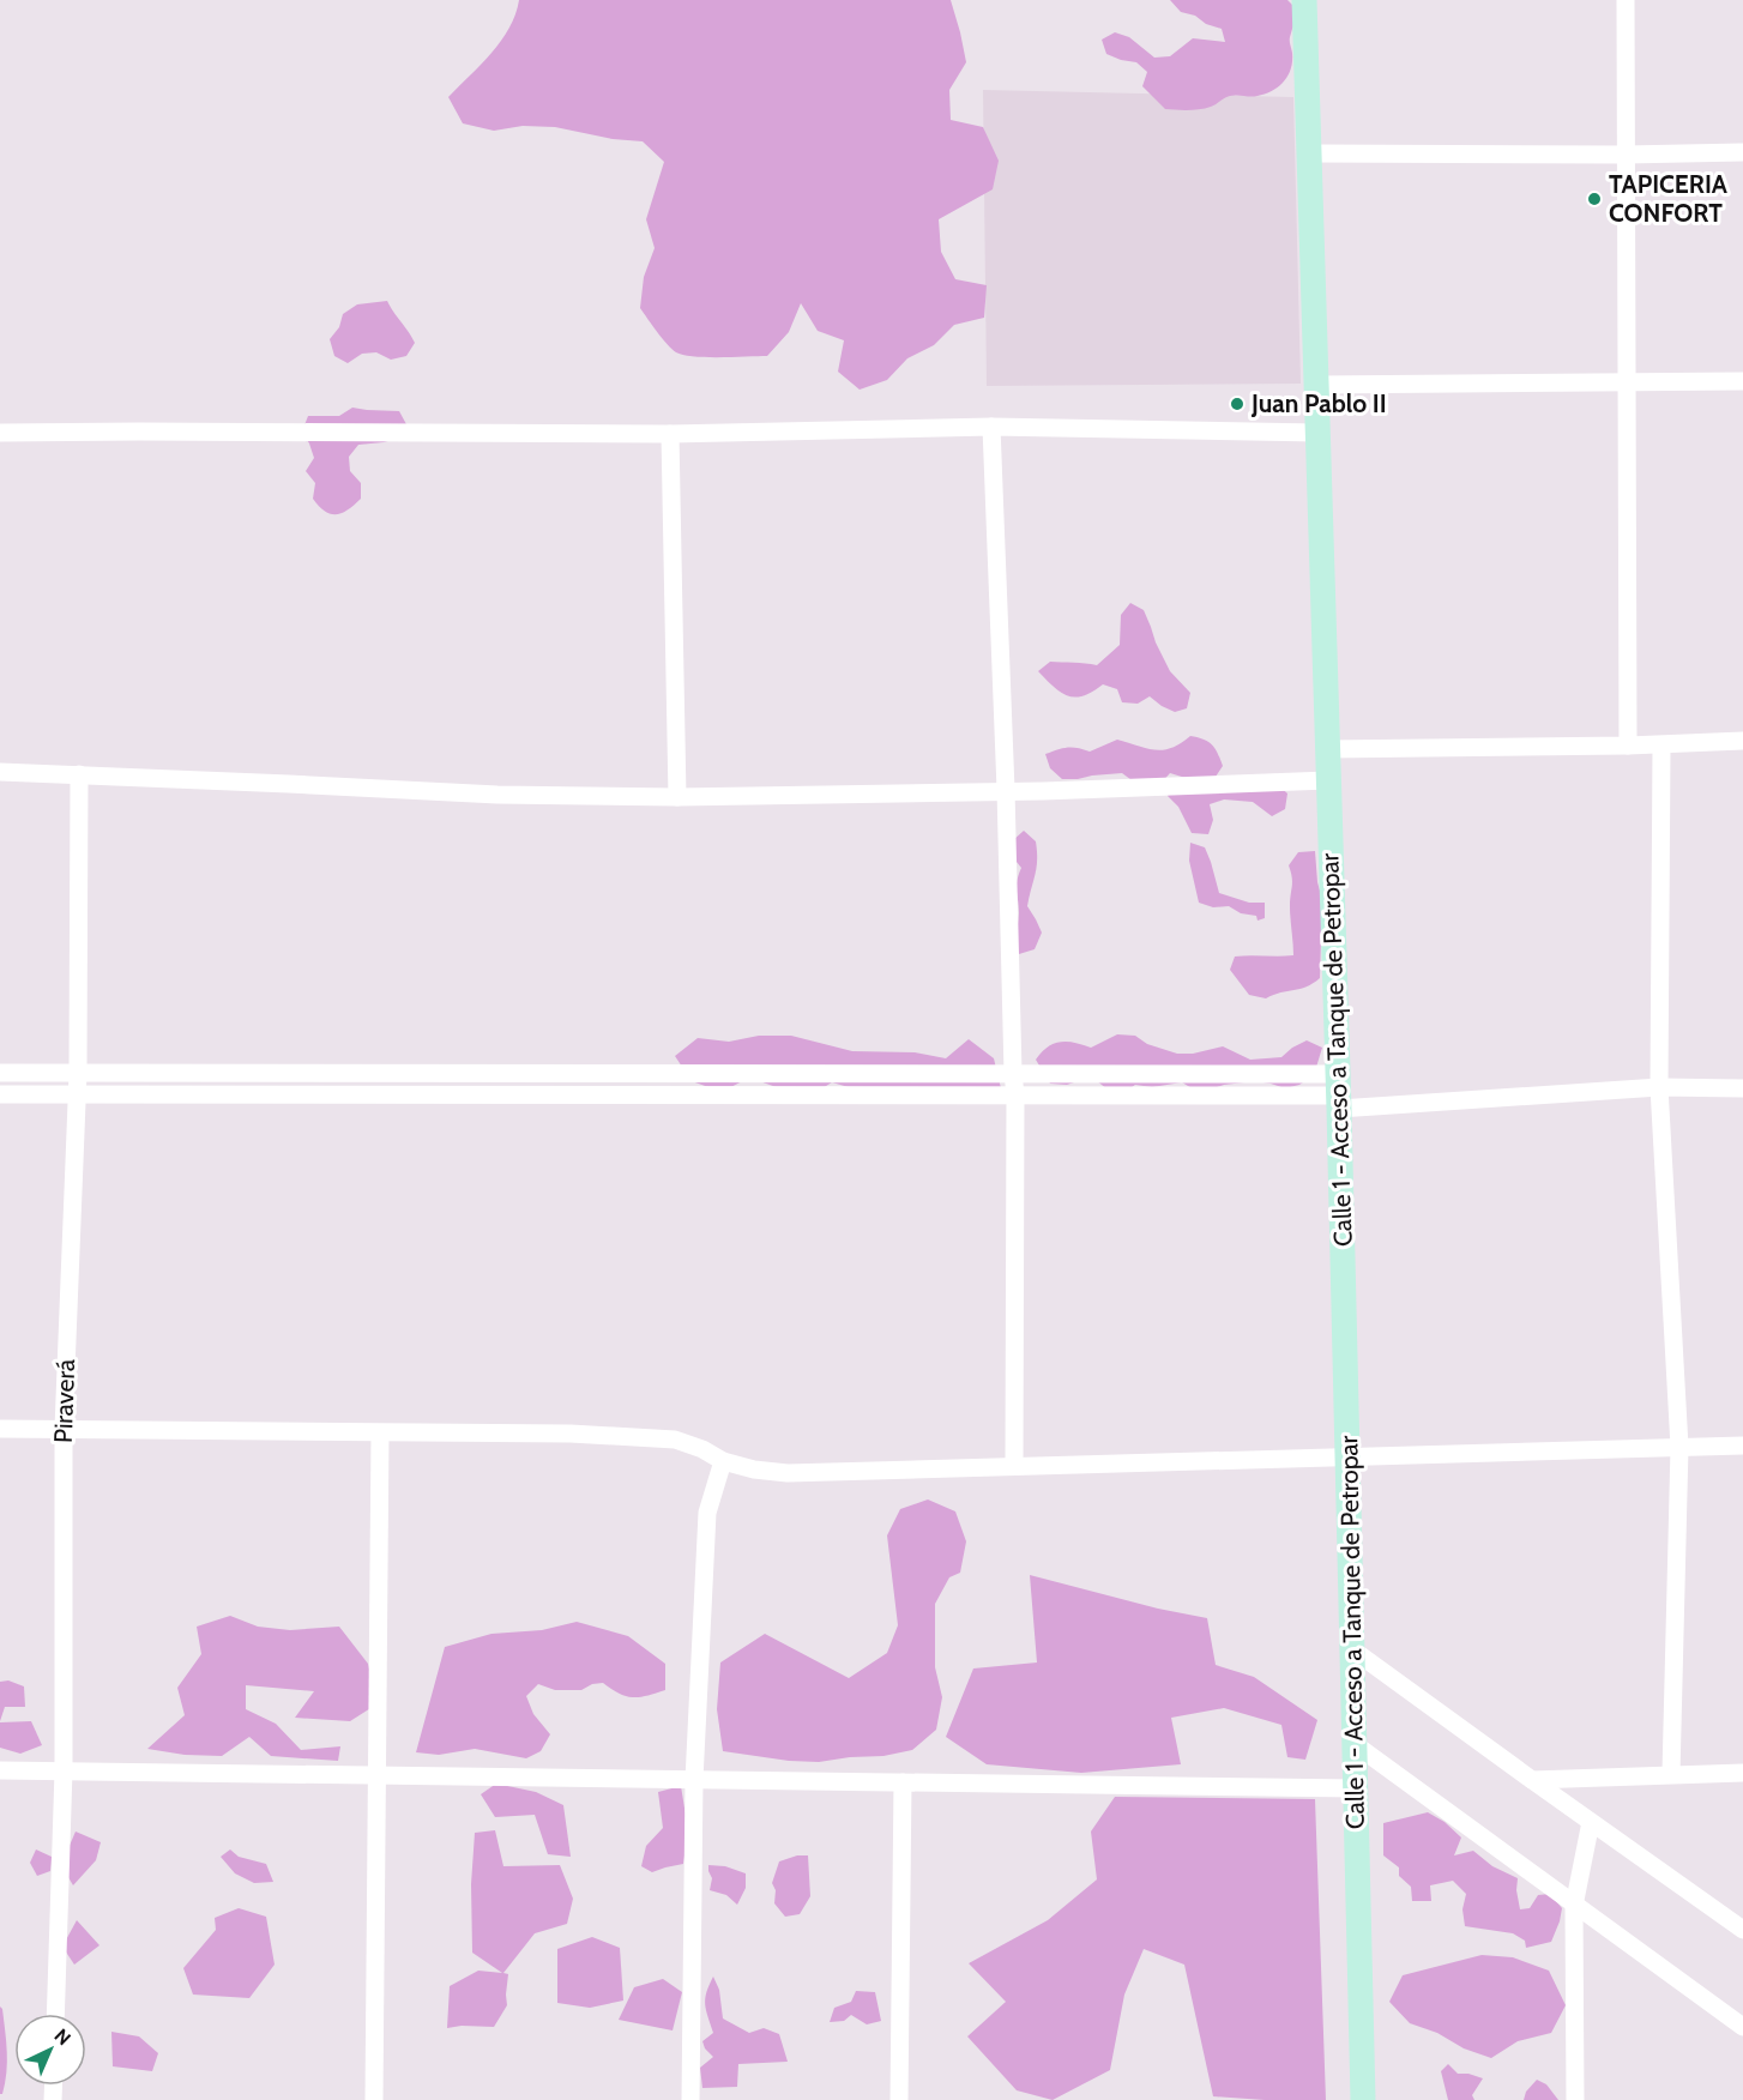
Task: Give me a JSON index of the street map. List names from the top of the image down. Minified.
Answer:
{"streets":{"street":["Calle 1 - Acceso a Tanque de Petropar","Piraverá"]},"places":["TAPICERIA CONFORT","Juan Pablo II"],"north":"top right"}
